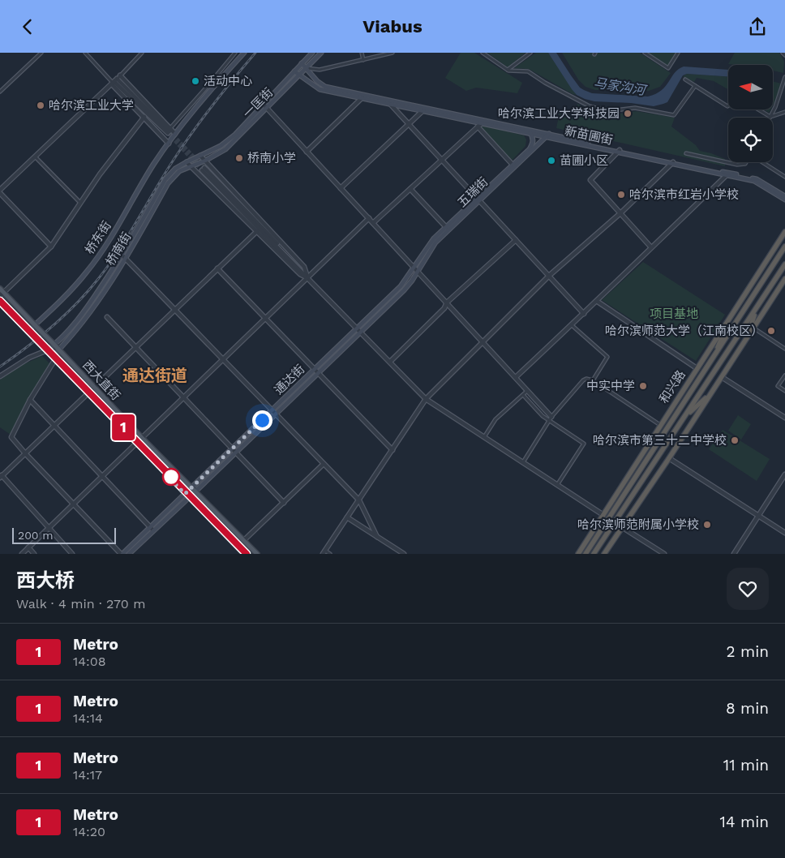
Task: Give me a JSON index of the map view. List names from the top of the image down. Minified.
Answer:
{"streets":{"highway":["和兴路"],"main road":["一匡街","新苗圃街","五瑞街","桥东街","桥南街","通达街","西大直街"]},"crossings":[["一匡街","新苗圃街"],["一匡街","桥南街"],["新苗圃街","五瑞街"],["五瑞街","通达街"],["桥东街","西大直街"],["桥南街","西大直街"],["通达街","西大直街"]],"districts":["通达街道"],"water":["马家沟河"],"parks":["项目基地"],"places":["活动中心","哈尔滨工业大学","哈尔滨工业大学科技园","桥南小学","苗圃小区","哈尔滨市红岩小学校","哈尔滨师范大学（江南校区）","中实中学","哈尔滨市第三十二中学校","哈尔滨师范附属小学校"],"lines":["metro line 1"],"scale_bar":"200 m","north":"left","page":{"header":"Viabus","on_map":"1","scale":"200 m","heading":["西大桥","Walk · 4 min · 270 m"],"list":[{"mark":"1","name":"Metro","note":"14:08","value":"2 min"},{"mark":"1","name":"Metro","note":"14:14","value":"8 min"},{"mark":"1","name":"Metro","note":"14:17","value":"11 min"},{"mark":"1","name":"Metro","note":"14:20","value":"14 min"}]}}
